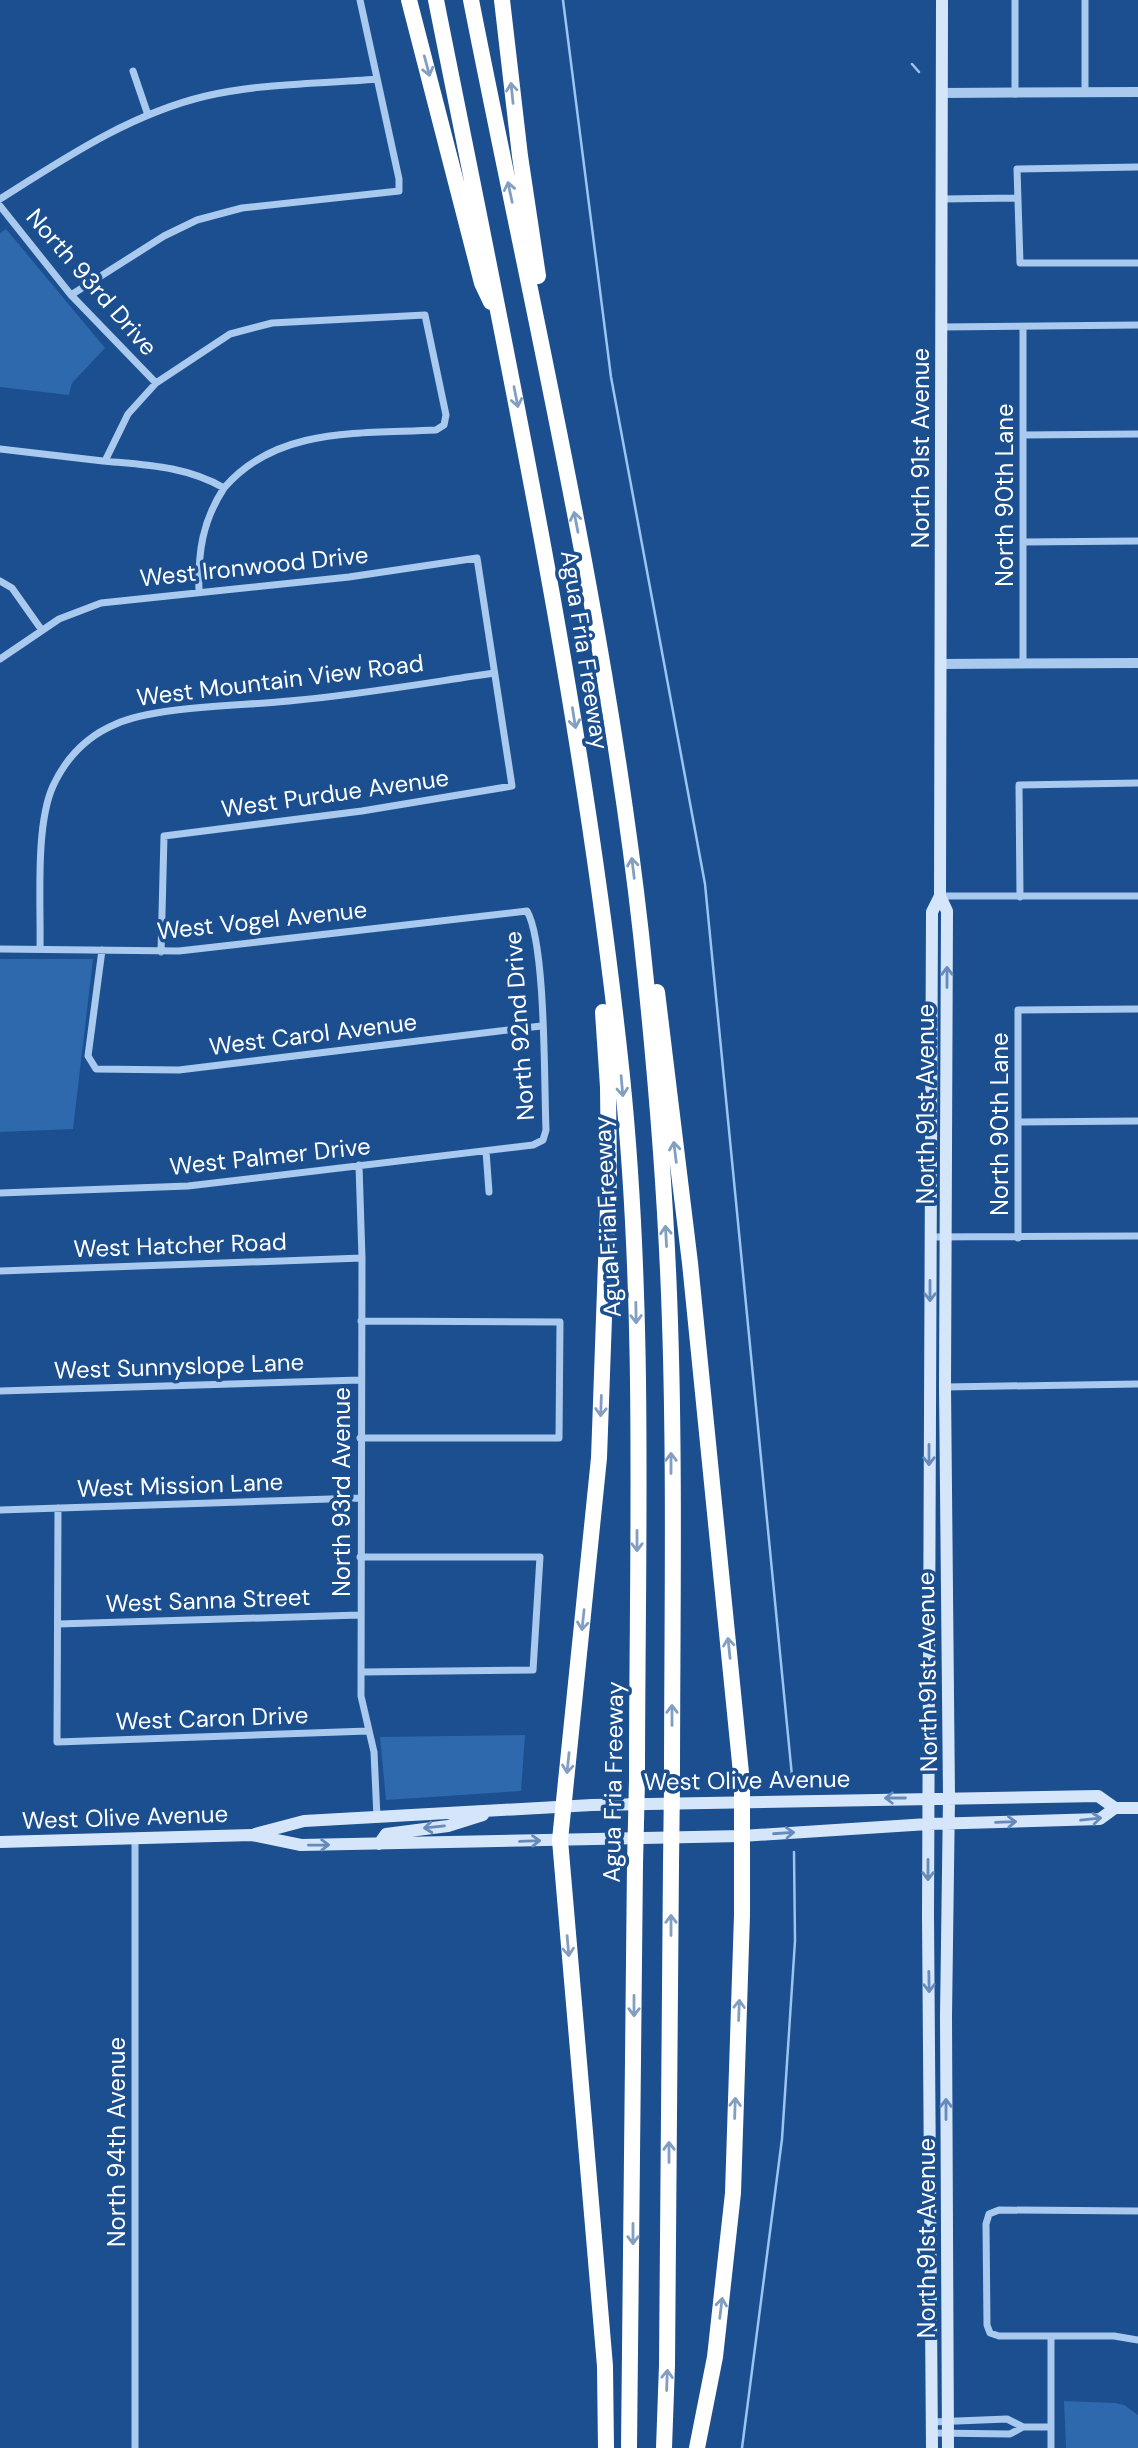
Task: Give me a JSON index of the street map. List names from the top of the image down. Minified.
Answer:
{"streets":{"highway":["Agua Fria Freeway"],"main road":["North 91st Avenue","West Olive Avenue"],"street":["North 93rd Drive","North 90th Lane","West Ironwood Drive","West Mountain View Road","West Purdue Avenue","West Vogel Avenue","North 92nd Drive","West Carol Avenue","West Palmer Drive","West Hatcher Road","West Sunnyslope Lane","West Mission Lane","North 93rd Avenue","West Sanna Street","West Caron Drive","North 94th Avenue"]},"crossings":[["North 91st Avenue","West Olive Avenue"],["West Ironwood Drive","West Mountain View Road"],["West Ironwood Drive","West Purdue Avenue"],["West Mountain View Road","West Purdue Avenue"],["West Mountain View Road","West Vogel Avenue"],["West Purdue Avenue","West Vogel Avenue"],["West Vogel Avenue","North 92nd Drive"],["West Vogel Avenue","West Carol Avenue"],["North 92nd Drive","West Carol Avenue"],["North 92nd Drive","West Palmer Drive"],["West Palmer Drive","North 93rd Avenue"],["West Hatcher Road","North 93rd Avenue"],["West Sunnyslope Lane","North 93rd Avenue"],["West Mission Lane","North 93rd Avenue"],["North 93rd Avenue","West Sanna Street"],["North 93rd Avenue","West Caron Drive"],["North 93rd Avenue","West Olive Avenue"],["West Sanna Street","West Caron Drive"],["West Olive Avenue","North 94th Avenue"]]}
